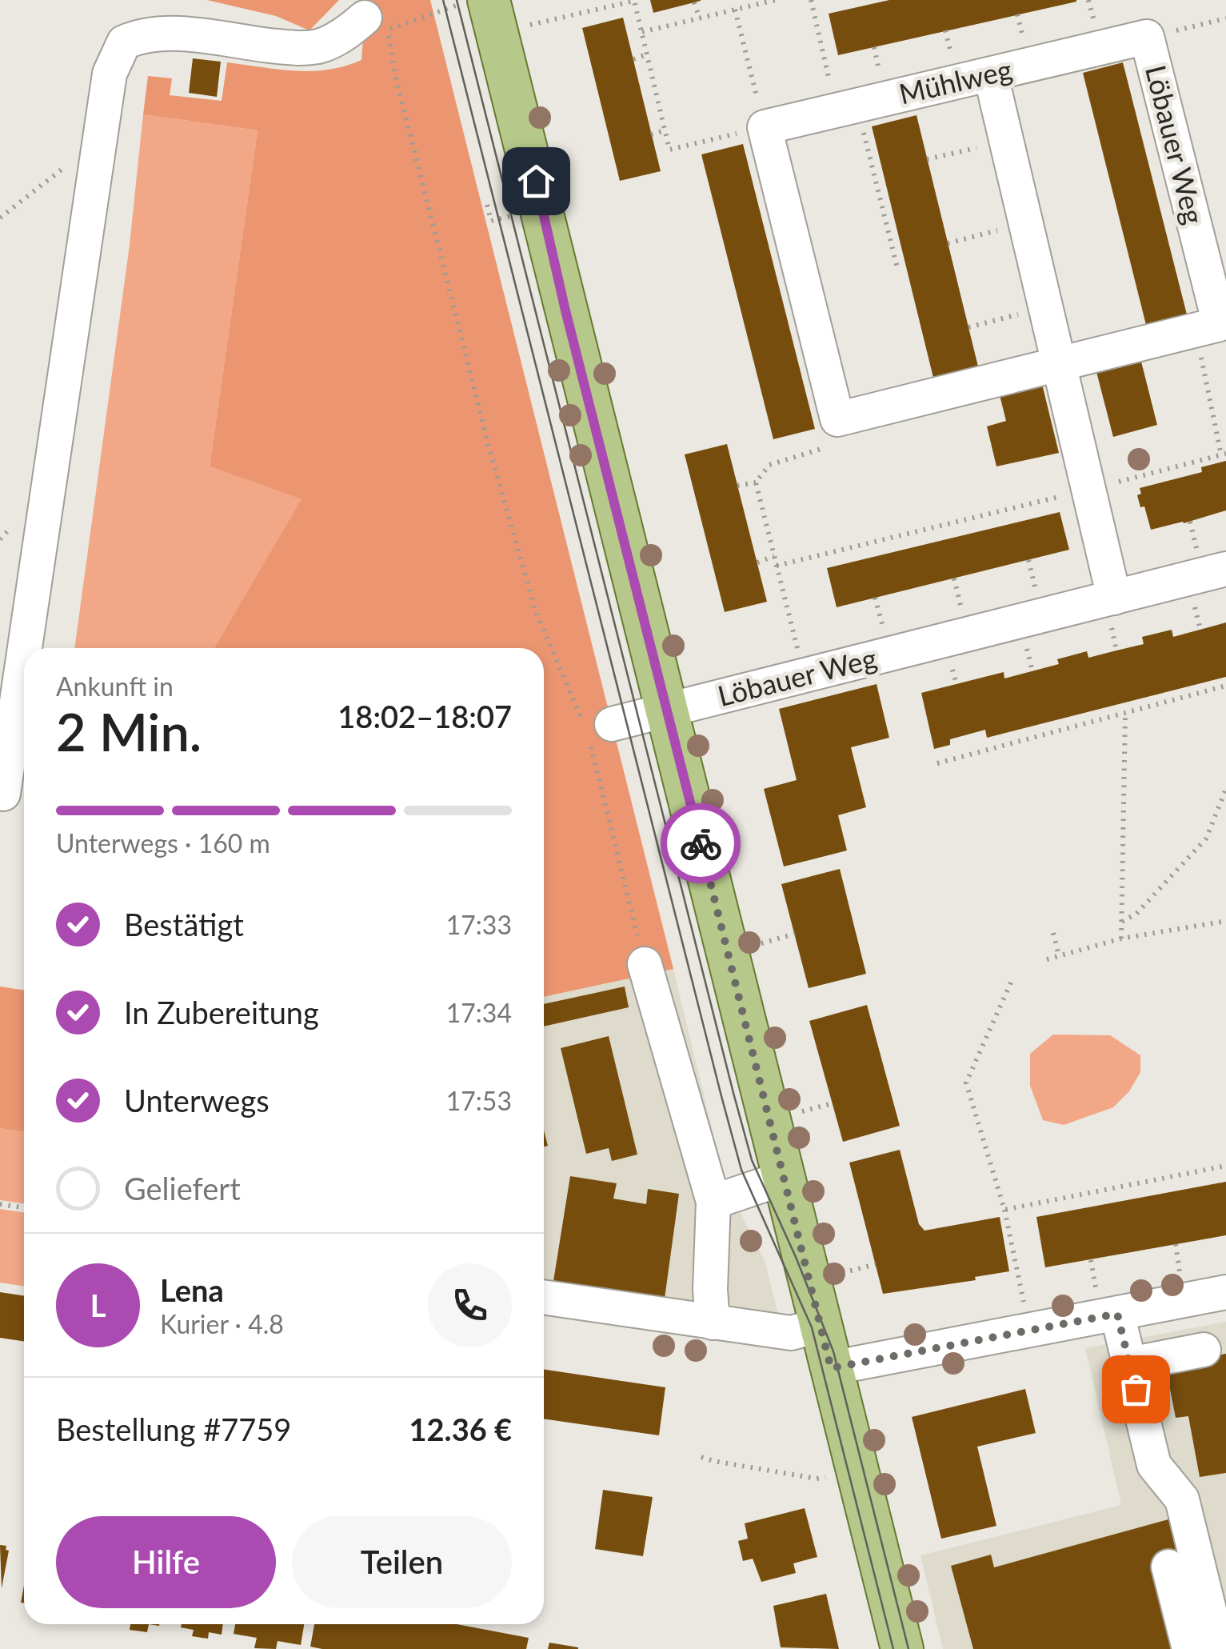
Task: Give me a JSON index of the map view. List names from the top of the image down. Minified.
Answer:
{"streets":{"street":["Mühlweg","Löbauer Weg"]},"crossings":[["Mühlweg","Löbauer Weg"]],"page":{"heading":["2 Min.","Ankunft in","18:02–18:07"],"panel":["Lena","Kurier · 4.8","Bestellung #7759","12.36 €"],"bar":"Unterwegs · 160 m","list":[["Bestätigt","17:33"],["In Zubereitung","17:34"],["Unterwegs","17:53"],"Geliefert"],"round":"L","buttons":["Hilfe","Teilen"]}}
